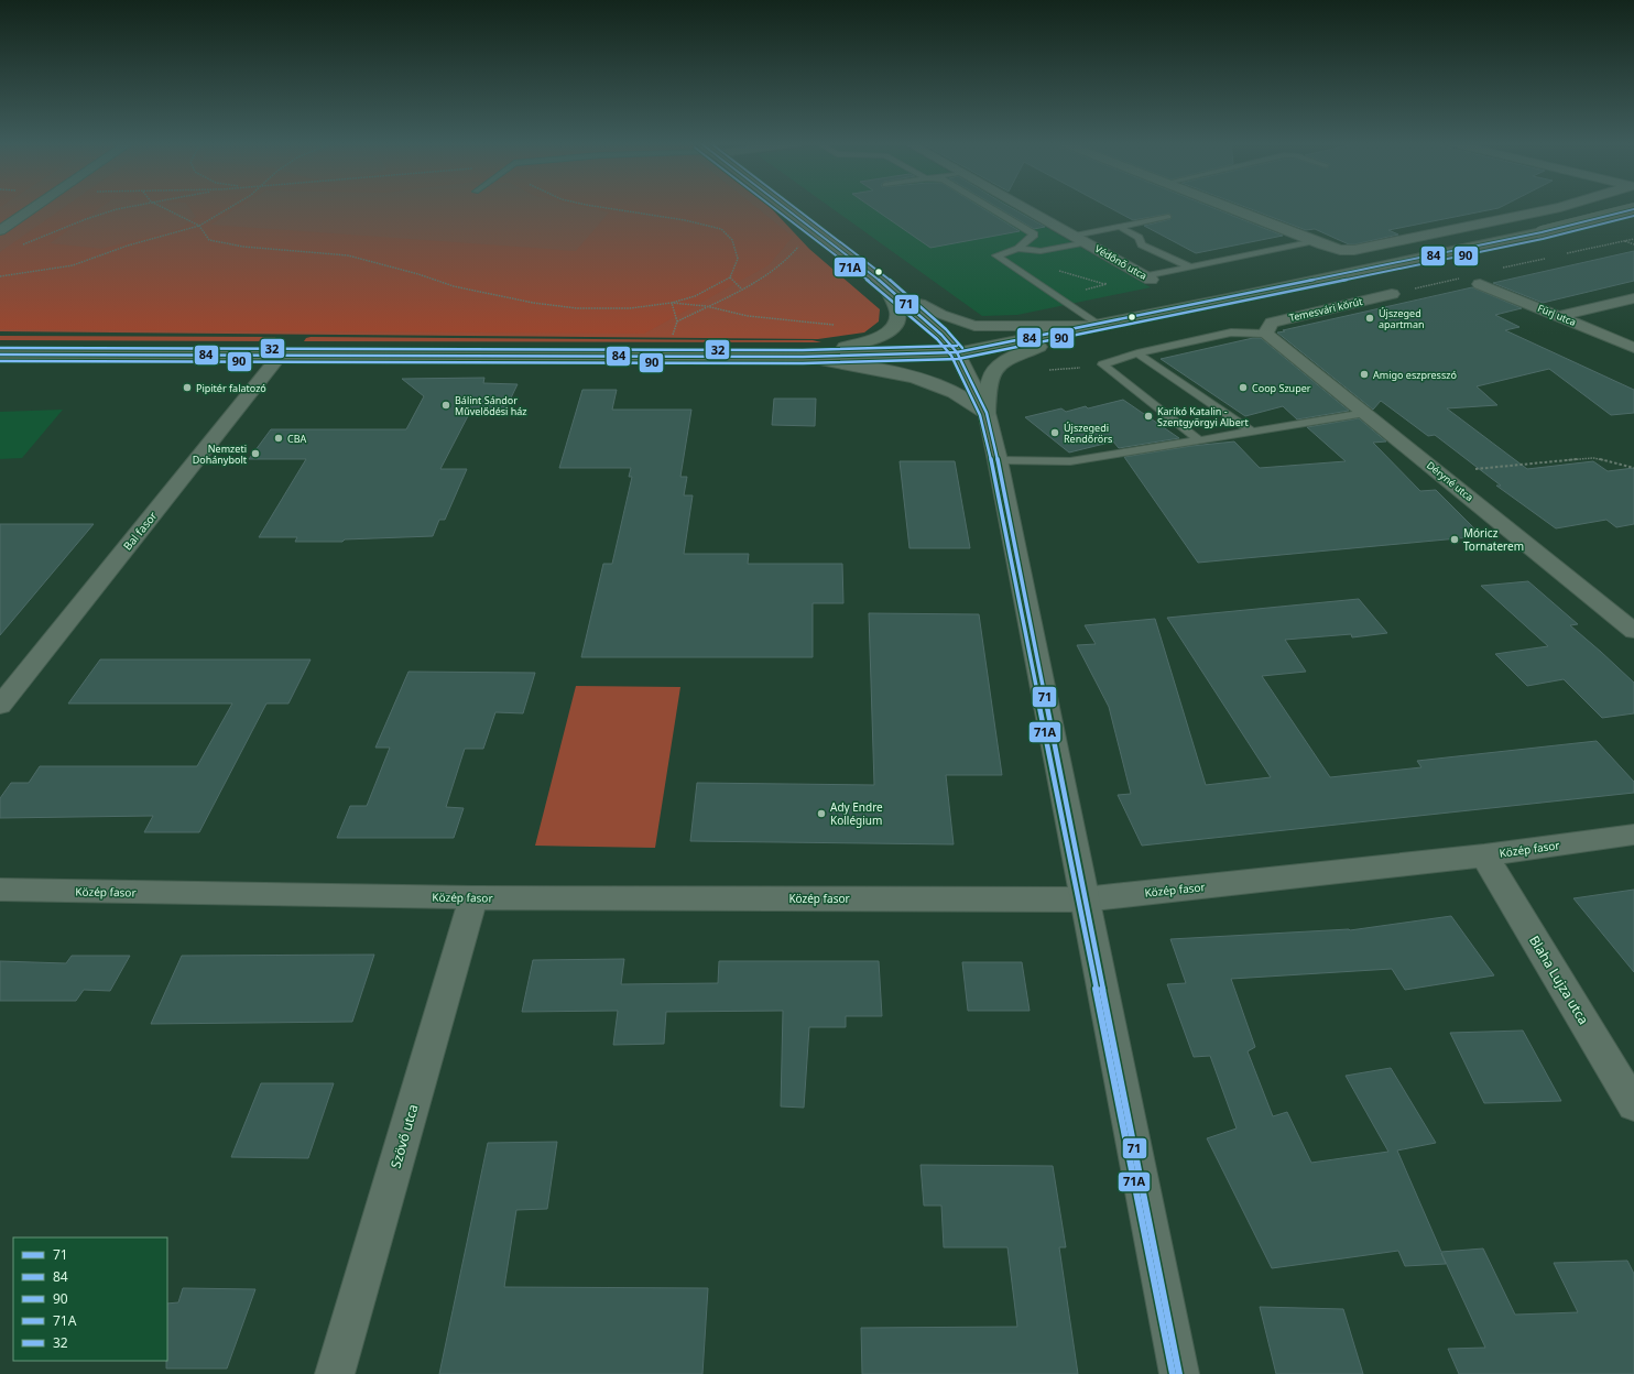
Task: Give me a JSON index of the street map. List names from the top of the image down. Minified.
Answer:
{"streets":{"street":["Védőnő utca","Temesvári körút","Fürj utca","Déryné utca","Bal fasor","Közép fasor","Blaha Lujza utca","Szövő utca"]},"crossings":[["Temesvári körút","Déryné utca"],["Közép fasor","Blaha Lujza utca"],["Közép fasor","Szövő utca"]],"places":["Újszeged apartman","Amigo eszpresszó","Pipitér falatozó","Coop Szuper","Bálint Sándor Művelődési ház","Karikó Katalin - Szentgyörgyi Albert","Újszegedi Rendőrörs","CBA","Nemzeti Dohánybolt","Móricz Tornaterem","Ady Endre Kollégium"],"lines":["transit line 71","transit line 71A","transit line 32","transit line 84","transit line 90"],"legend":["71","84","90","71A","32"]}
